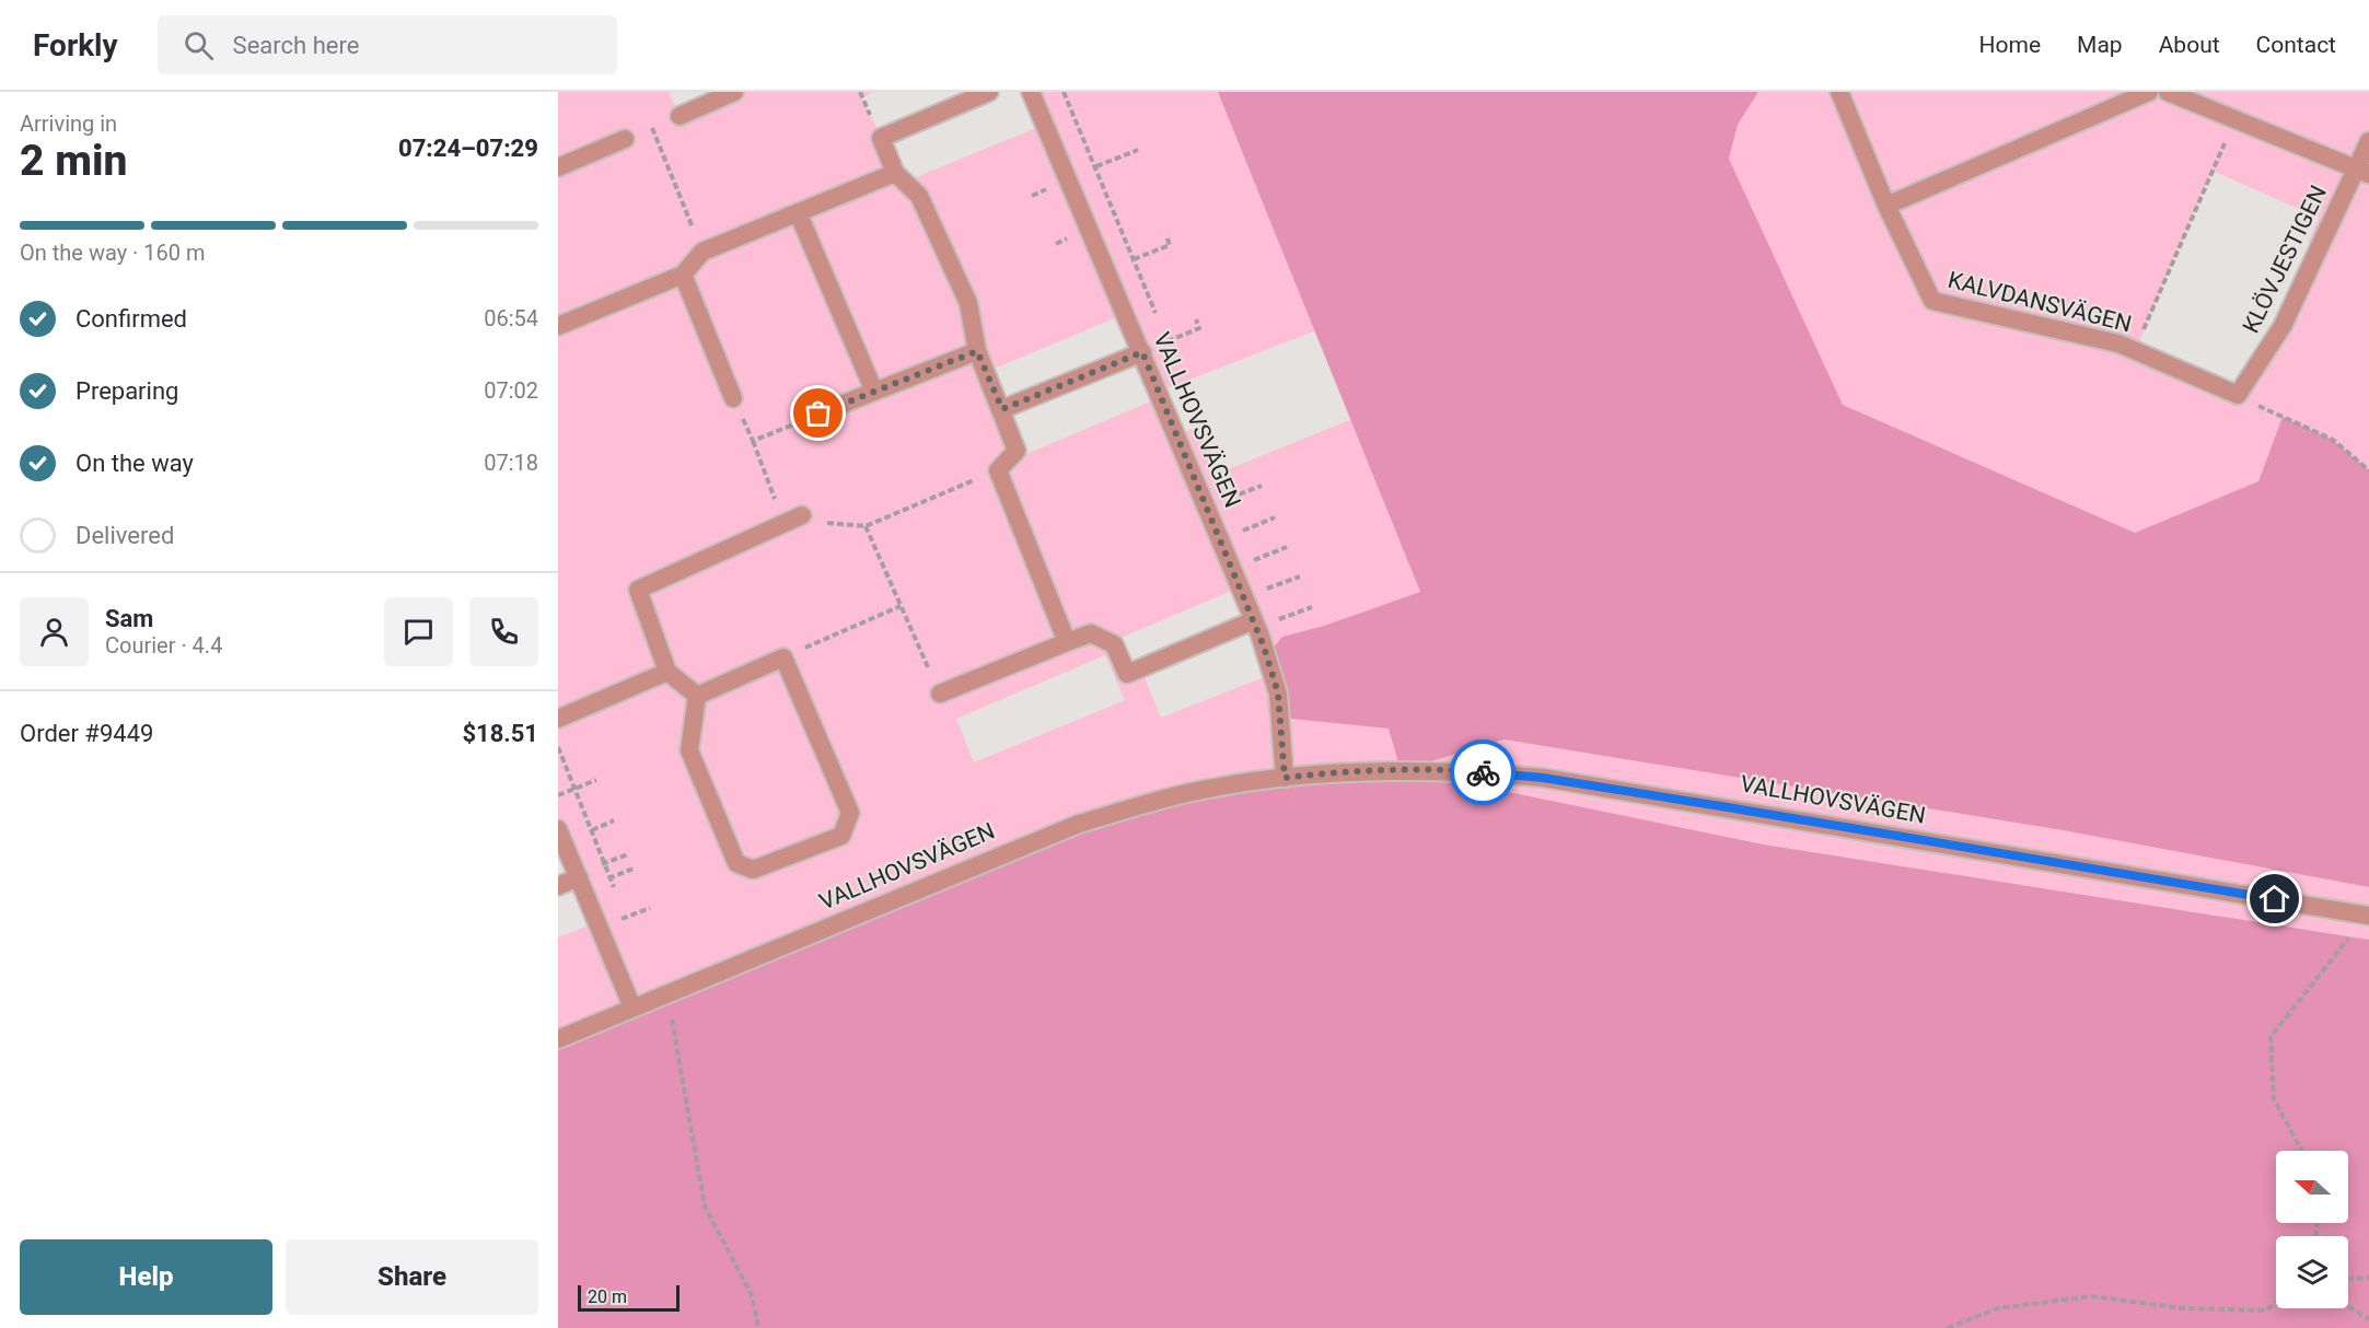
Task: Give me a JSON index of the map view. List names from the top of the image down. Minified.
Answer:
{"streets":{"street":["KLÖVJESTIGEN","KALVDANSVÄGEN","VALLHOVSVÄGEN"]},"crossings":[["KLÖVJESTIGEN","KALVDANSVÄGEN"]],"scale_bar":"20 m","north":"left","page":{"header":"Forkly","search":"Search here","nav":["Home","Map","About","Contact"],"heading":["2 min","Arriving in","07:24–07:29"],"panel":["Sam","Courier · 4.4","Order #9449","$18.51"],"bar":"On the way · 160 m","list":[["Confirmed","06:54"],["Preparing","07:02"],["On the way","07:18"],"Delivered"],"buttons":["Help","Share"],"scale":"20 m"}}
